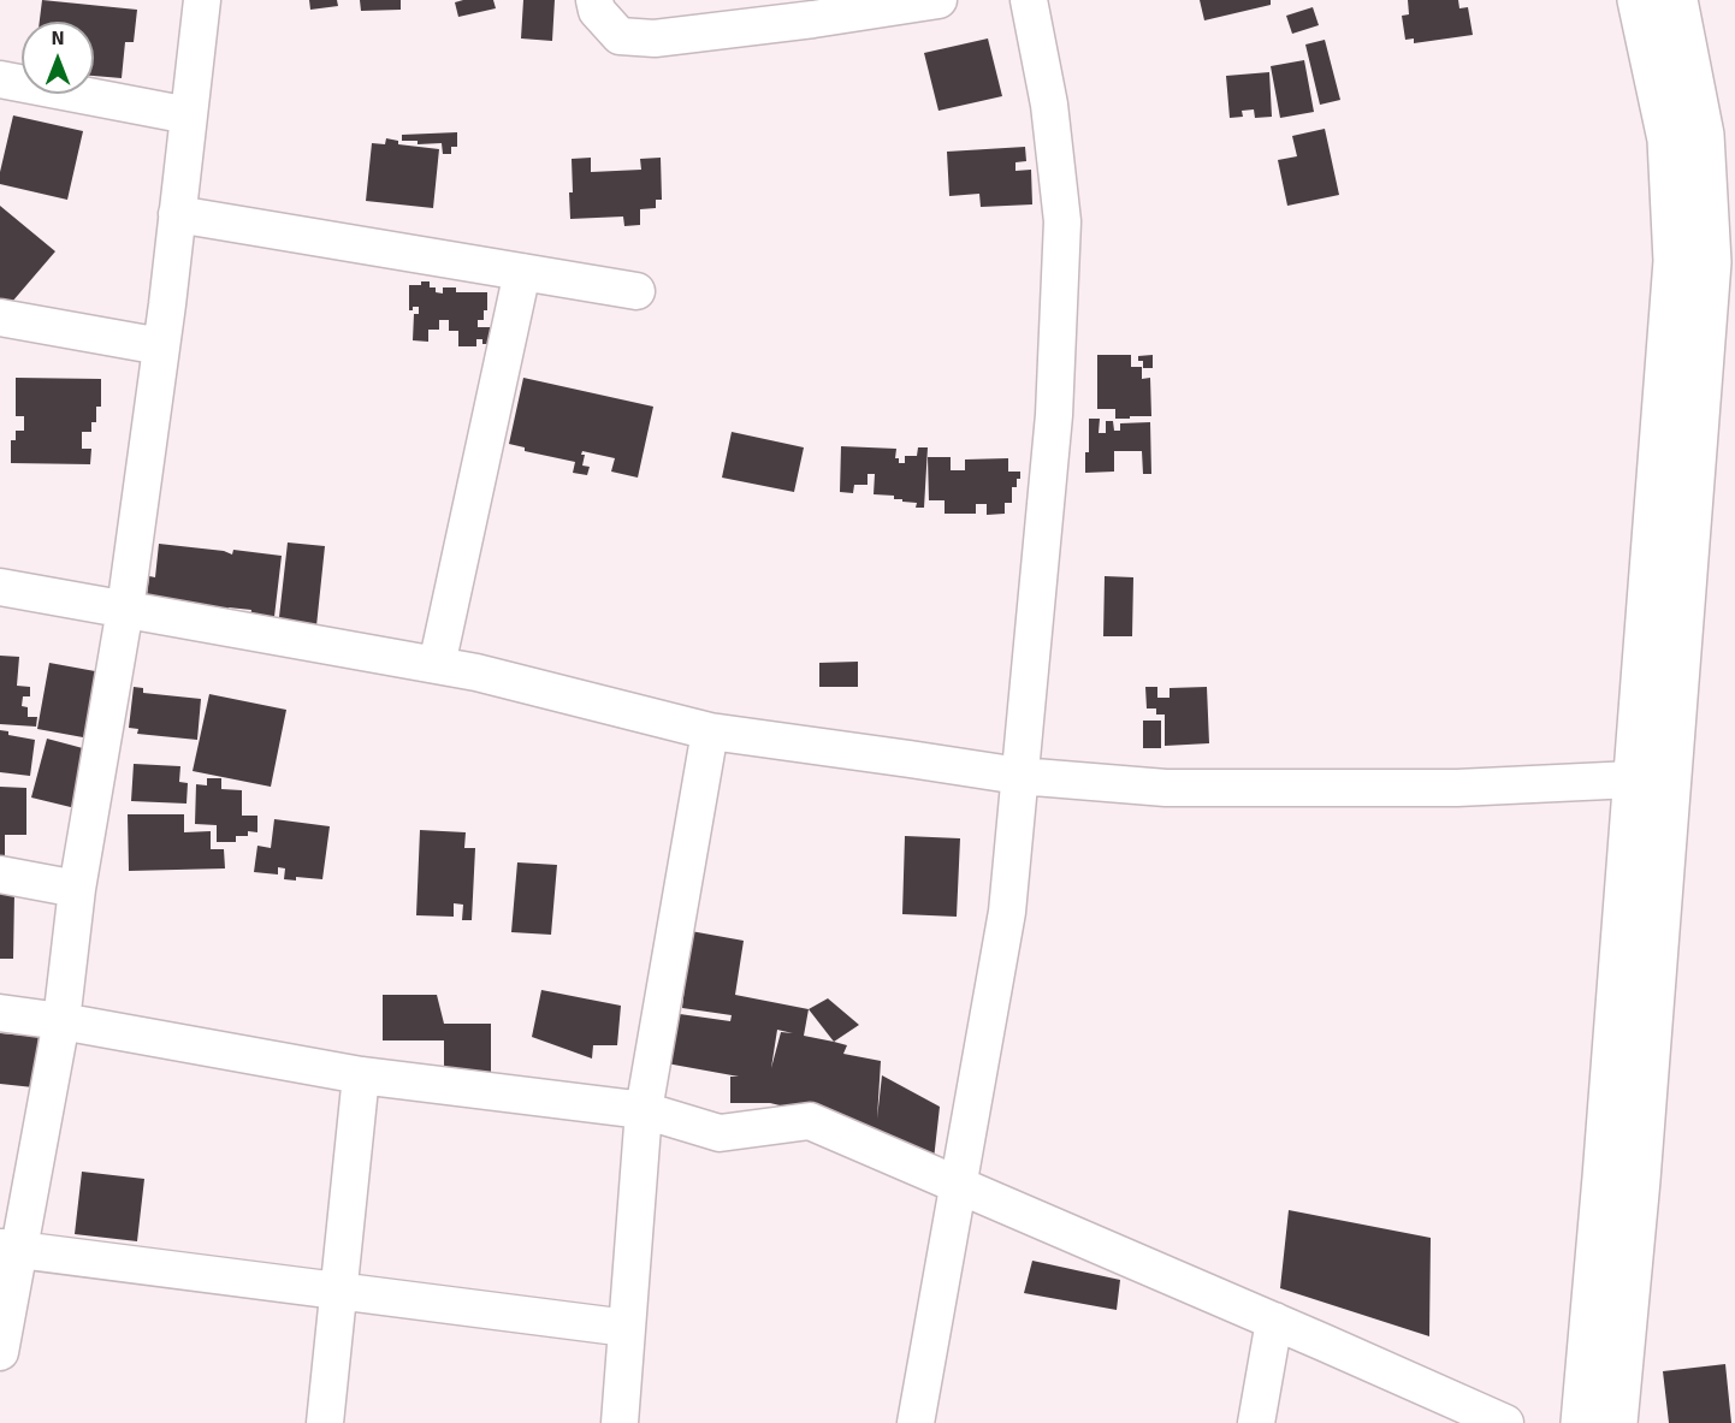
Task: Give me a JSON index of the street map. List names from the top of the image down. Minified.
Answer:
{"north":"top"}
